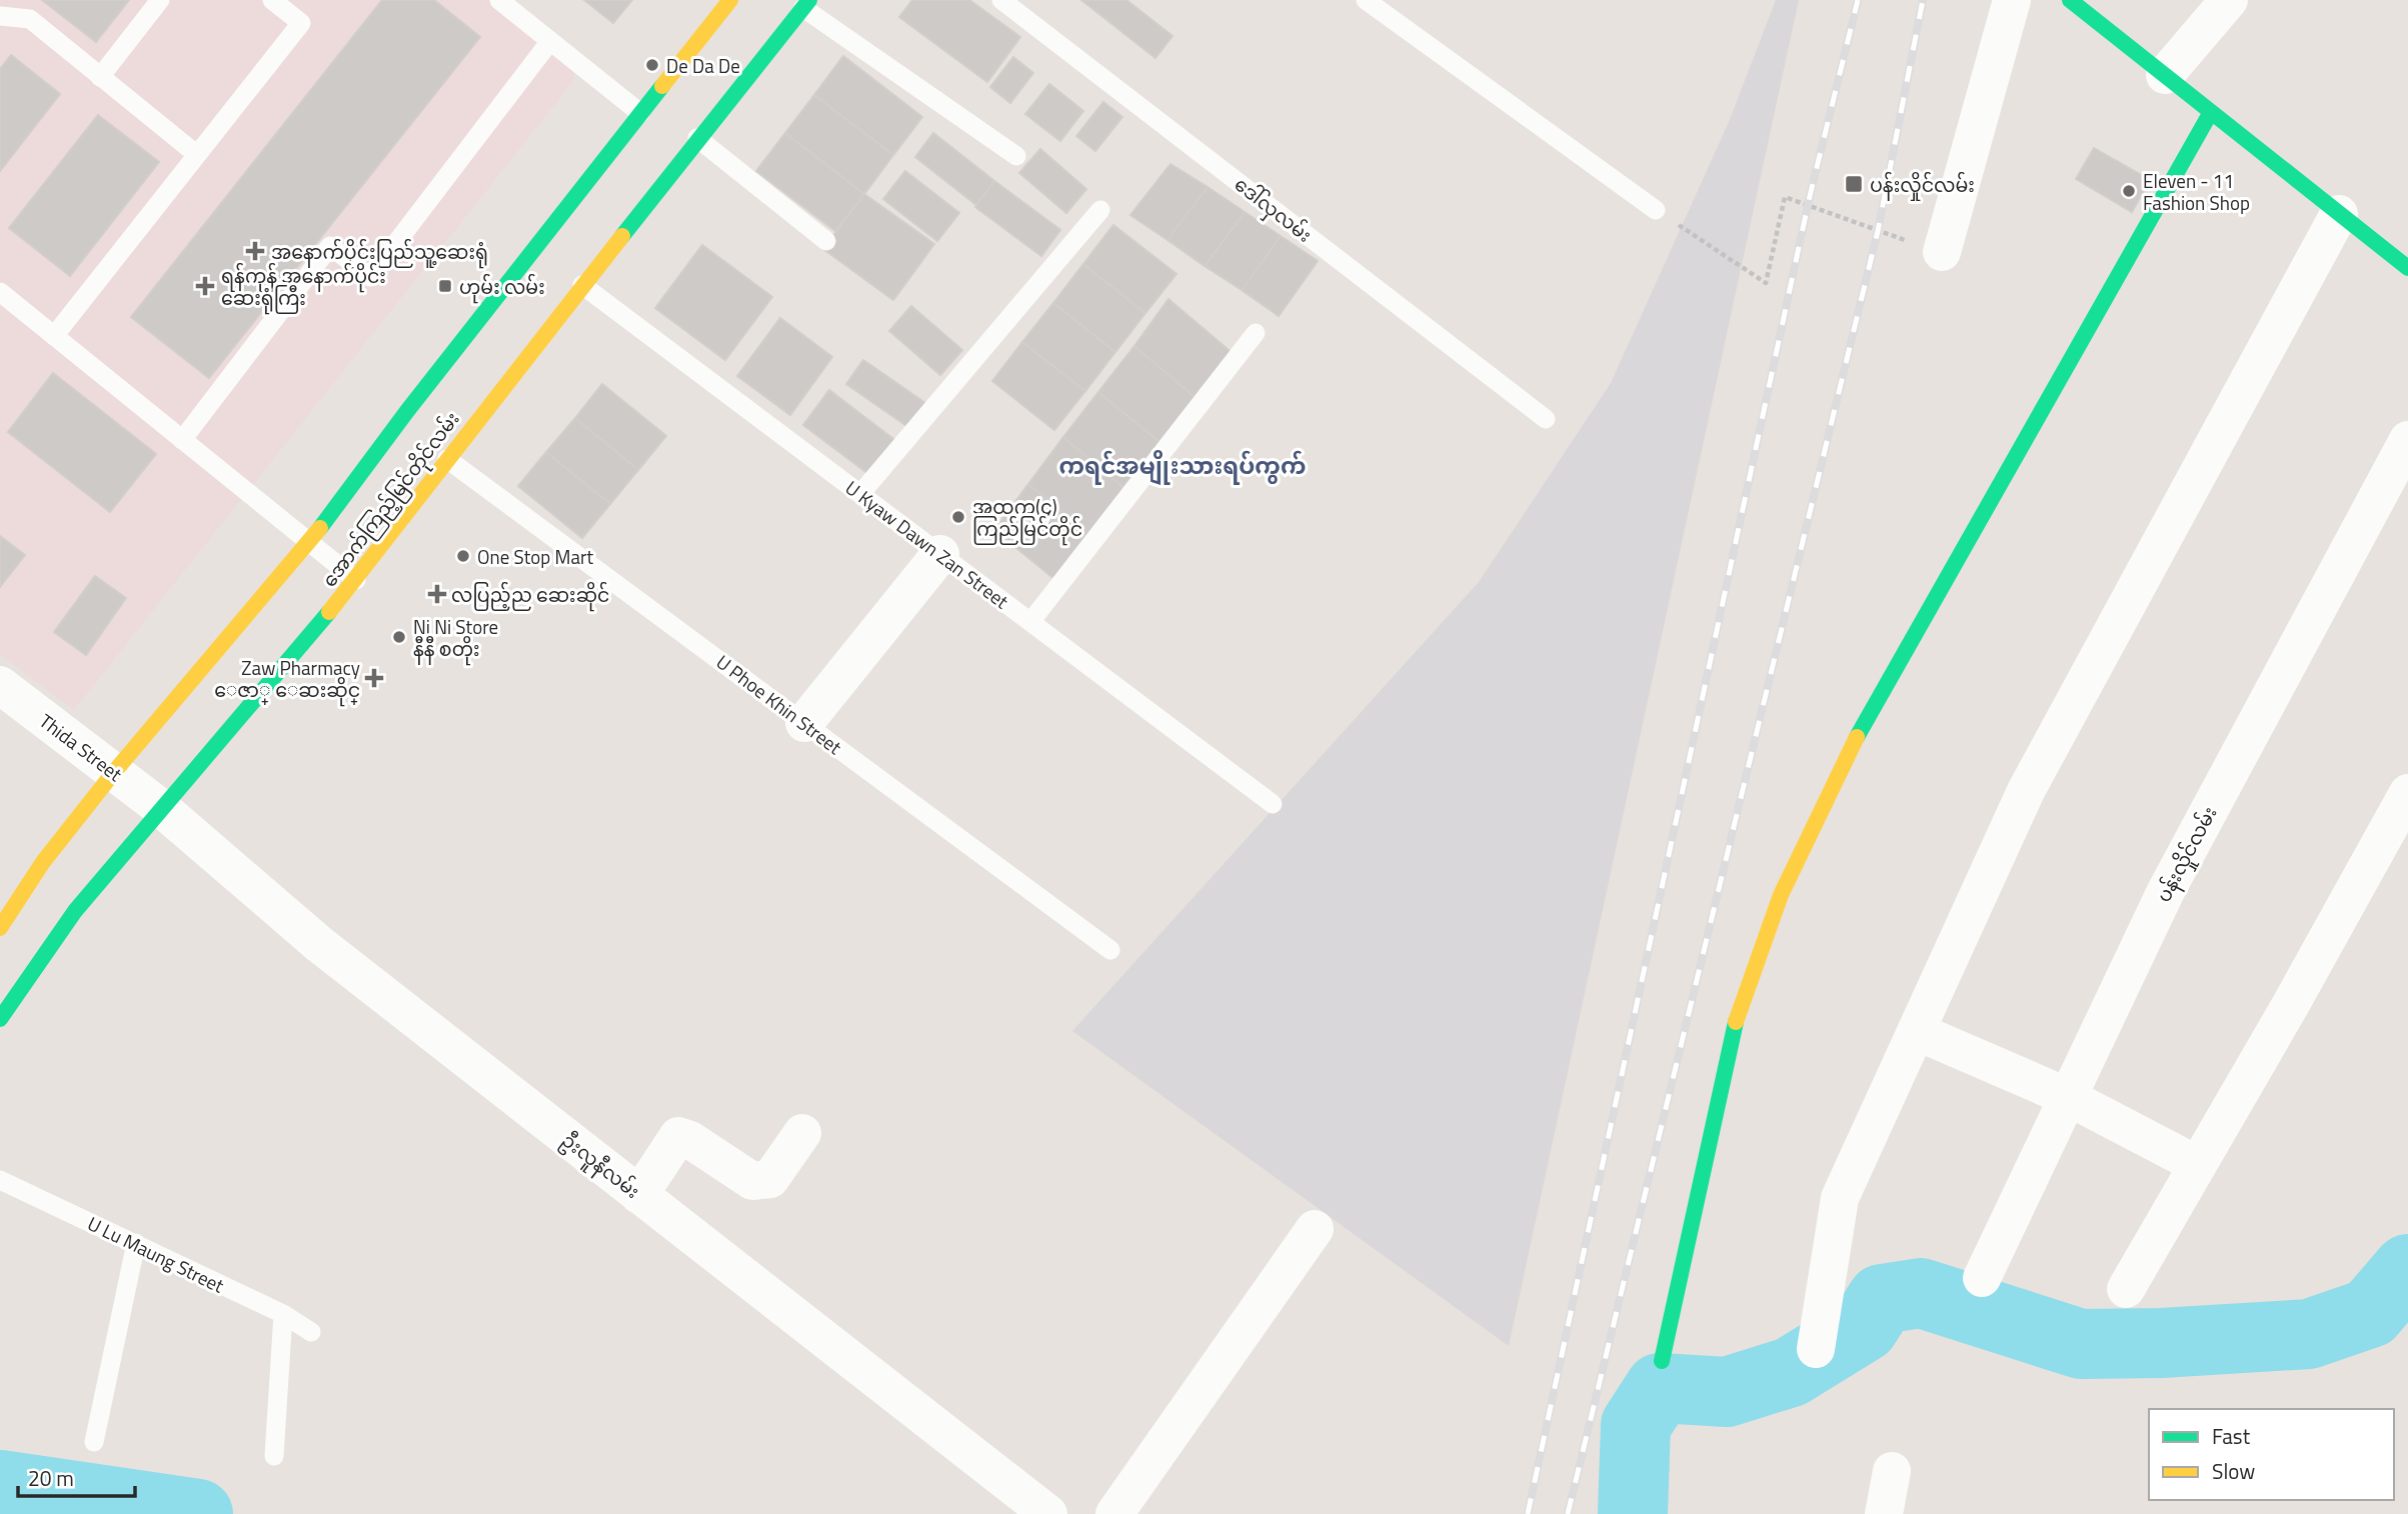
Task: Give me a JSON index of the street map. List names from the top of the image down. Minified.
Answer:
{"streets":{"main road":["အောက်ကြည့်မြင်တိုင်လမ်း"],"street":["Thida Street","ပန်းလှိုင်လမ်း","ဦးလူနီလမ်း"],"lane":["ဒေါ်လှလမ်း","U Kyaw Dawn Zan Street","U Phoe Khin Street","U Lu Maung Street"]},"crossings":[["အောက်ကြည့်မြင်တိုင်လမ်း","U Kyaw Dawn Zan Street"],["အောက်ကြည့်မြင်တိုင်လမ်း","U Phoe Khin Street"],["အောက်ကြည့်မြင်တိုင်လမ်း","Thida Street"],["အောက်ကြည့်မြင်တိုင်လမ်း","ဦးလူနီလမ်း"],["Thida Street","ဦးလူနီလမ်း"]],"districts":["ကရင်အမျိုးသားရပ်ကွက်"],"places":{"other":["De Da De","Eleven - 11 Fashion Shop","အထက(၄) ကြည်မြင်တိုင်","One Stop Mart","Ni Ni Store နီနီ စတိုး"],"transit":["ပန်းလှိုင်လမ်း","ဟုမ်း လမ်း"],"health":["အနောက်ပိုင်းပြည်သူ့ဆေးရုံ","ရန်ကုန် အနောက်ပိုင်း ဆေးရုံကြီး","လပြည့်ည ဆေးဆိုင်","Zaw Pharmacy ေဇာ္ ေဆးဆိုင္"]},"legend":["Fast","Slow"],"scale_bar":"20 m"}
